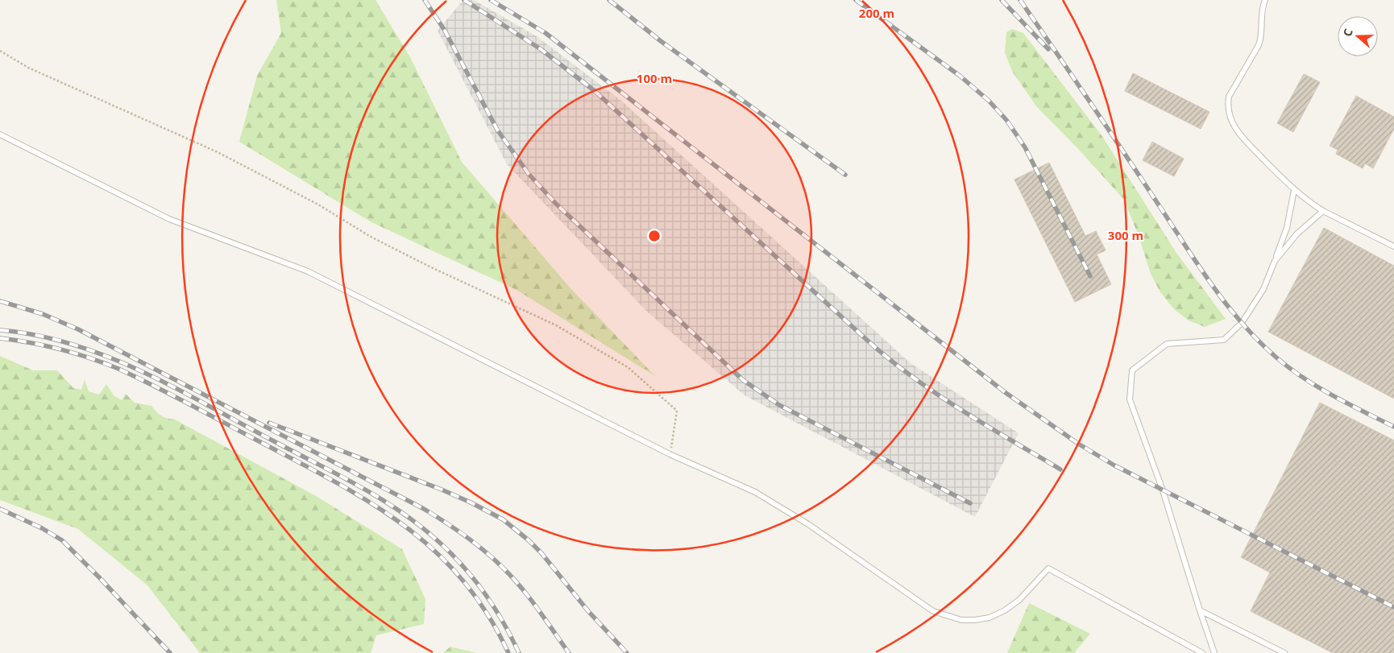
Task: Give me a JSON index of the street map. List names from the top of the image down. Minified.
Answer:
{"north":"left","rings":["200 m","100 m","300 m"]}
